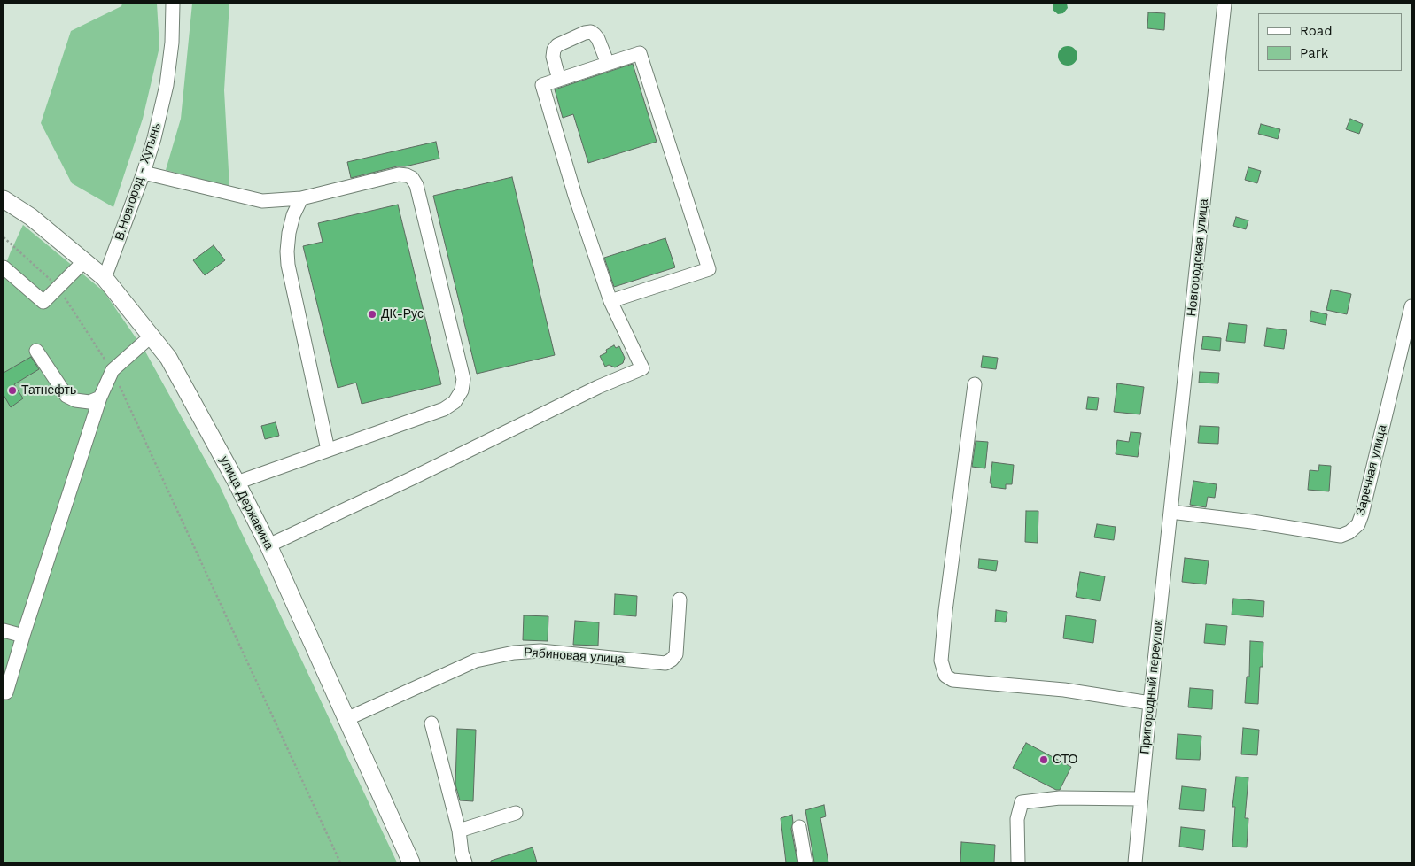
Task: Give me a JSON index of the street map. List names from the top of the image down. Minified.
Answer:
{"streets":{"main road":["улица Державина"],"street":["В.Новгород - Хутынь","Новгородская улица","Заречная улица","Рябиновая улица","Пригородный переулок"]},"crossings":[["В.Новгород - Хутынь","улица Державина"],["Новгородская улица","Заречная улица"],["Новгородская улица","Пригородный переулок"],["Заречная улица","Пригородный переулок"],["улица Державина","Рябиновая улица"]],"places":["ДК-Рус","Татнефть","СТО"],"legend":["Road","Park"]}
